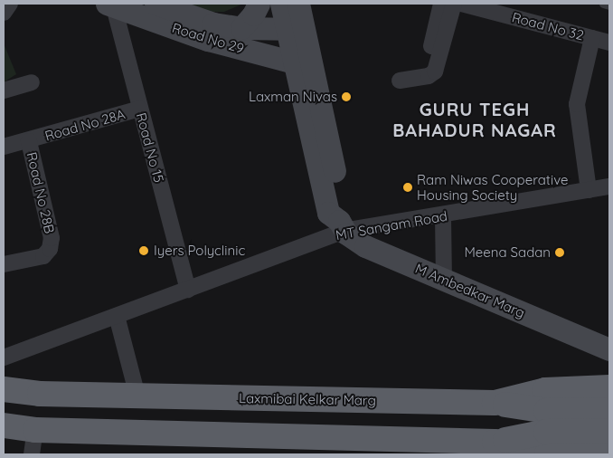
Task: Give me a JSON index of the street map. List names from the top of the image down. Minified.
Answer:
{"streets":{"highway":["Laxmibai Kelkar Marg"],"main road":["Road No 29","M Ambedkar Marg"],"street":["Road No 32","Road No 28A","Road No 15","Road No 28B","MT Sangam Road"]},"crossings":[["Road No 29","Road No 15"],["Road No 29","M Ambedkar Marg"],["Road No 28A","Road No 15"],["Road No 28A","Road No 28B"],["Road No 15","MT Sangam Road"],["MT Sangam Road","M Ambedkar Marg"]],"districts":["GURU TEGH BAHADUR NAGAR"],"places":["Laxman Nivas","Ram Niwas Cooperative Housing Society","Iyers Polyclinic","Meena Sadan"]}
